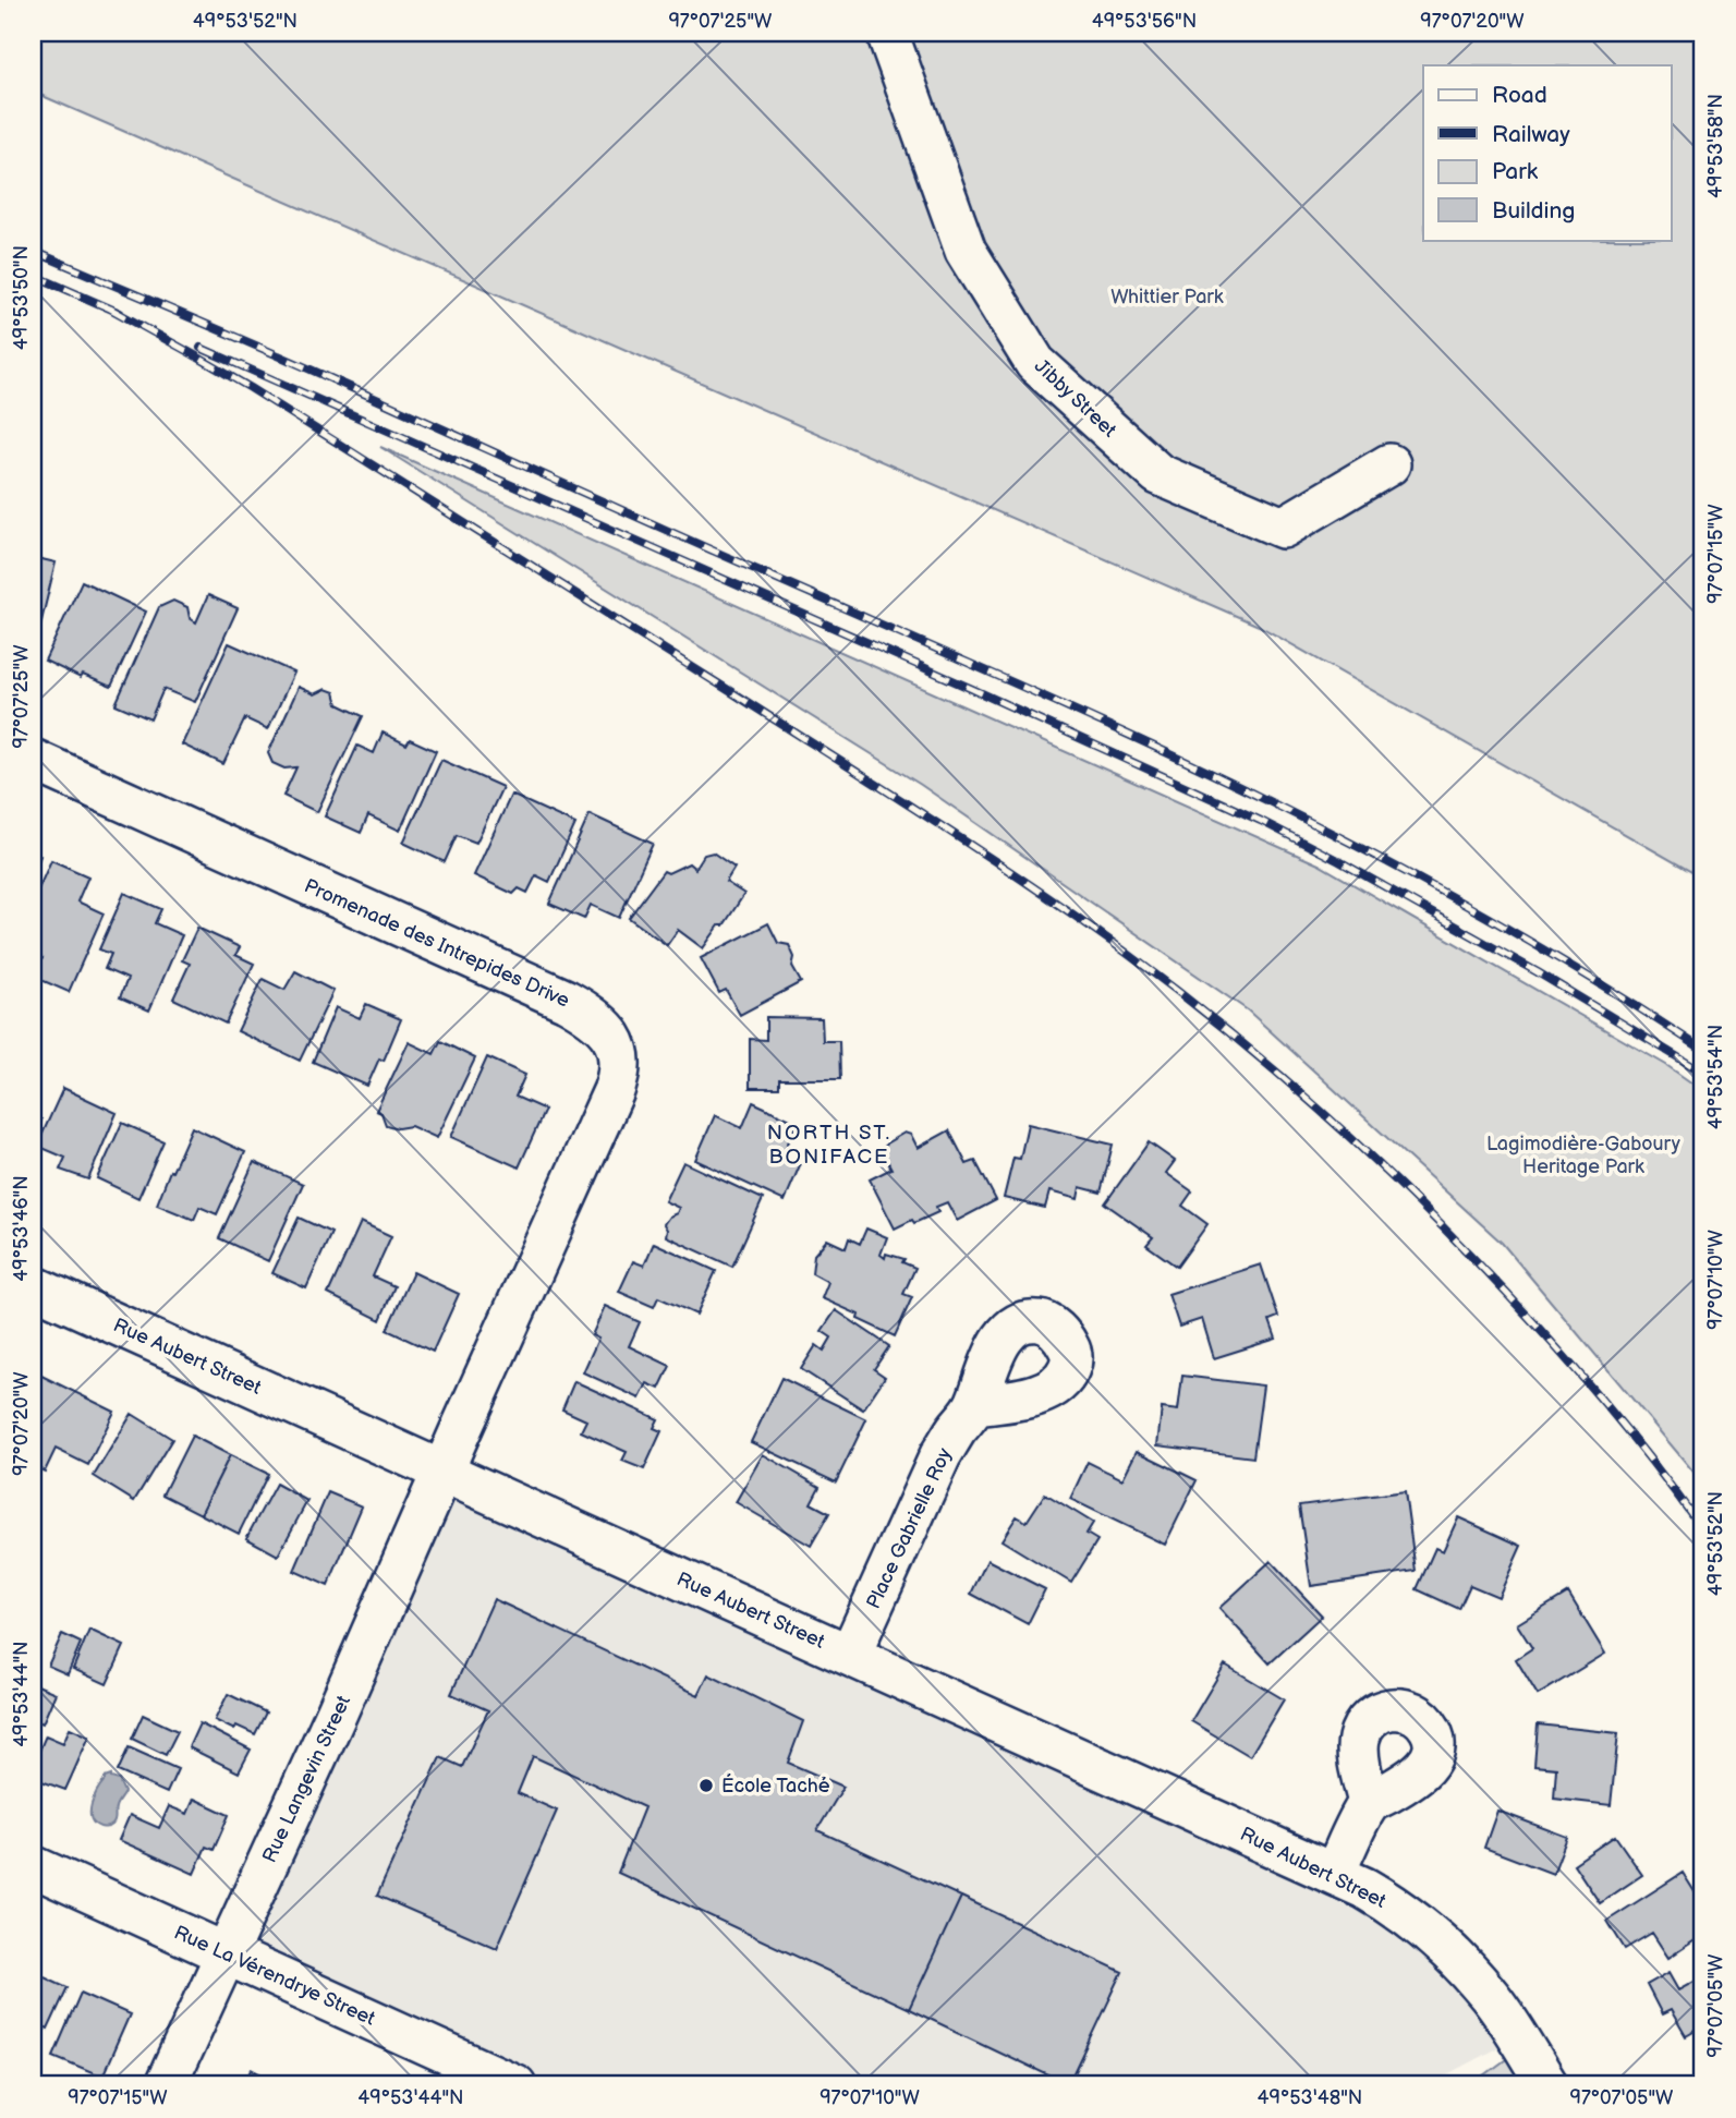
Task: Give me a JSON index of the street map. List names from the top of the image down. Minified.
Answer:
{"streets":{"street":["Jibby Street","Promenade des Intrepides Drive","Rue Aubert Street","Place Gabrielle Roy","Rue Langevin Street","Rue La Vérendrye Street"]},"crossings":[["Promenade des Intrepides Drive","Rue Aubert Street"],["Promenade des Intrepides Drive","Rue Langevin Street"],["Rue Aubert Street","Place Gabrielle Roy"],["Rue Aubert Street","Rue Langevin Street"],["Rue Langevin Street","Rue La Vérendrye Street"]],"districts":["NORTH ST. BONIFACE"],"parks":["Whittier Park","Lagimodière-Gaboury Heritage Park"],"places":["École Taché"],"legend":["Road","Railway","Park","Building"],"coordinates":["49°53'52\"N","97°07'25\"W","49°53'56\"N","97°07'20\"W","49°53'58\"N","49°53'50\"N","97°07'15\"W","49°53'54\"N","49°53'46\"N","97°07'10\"W","49°53'44\"N","97°07'05\"W","49°53'48\"N"]}
